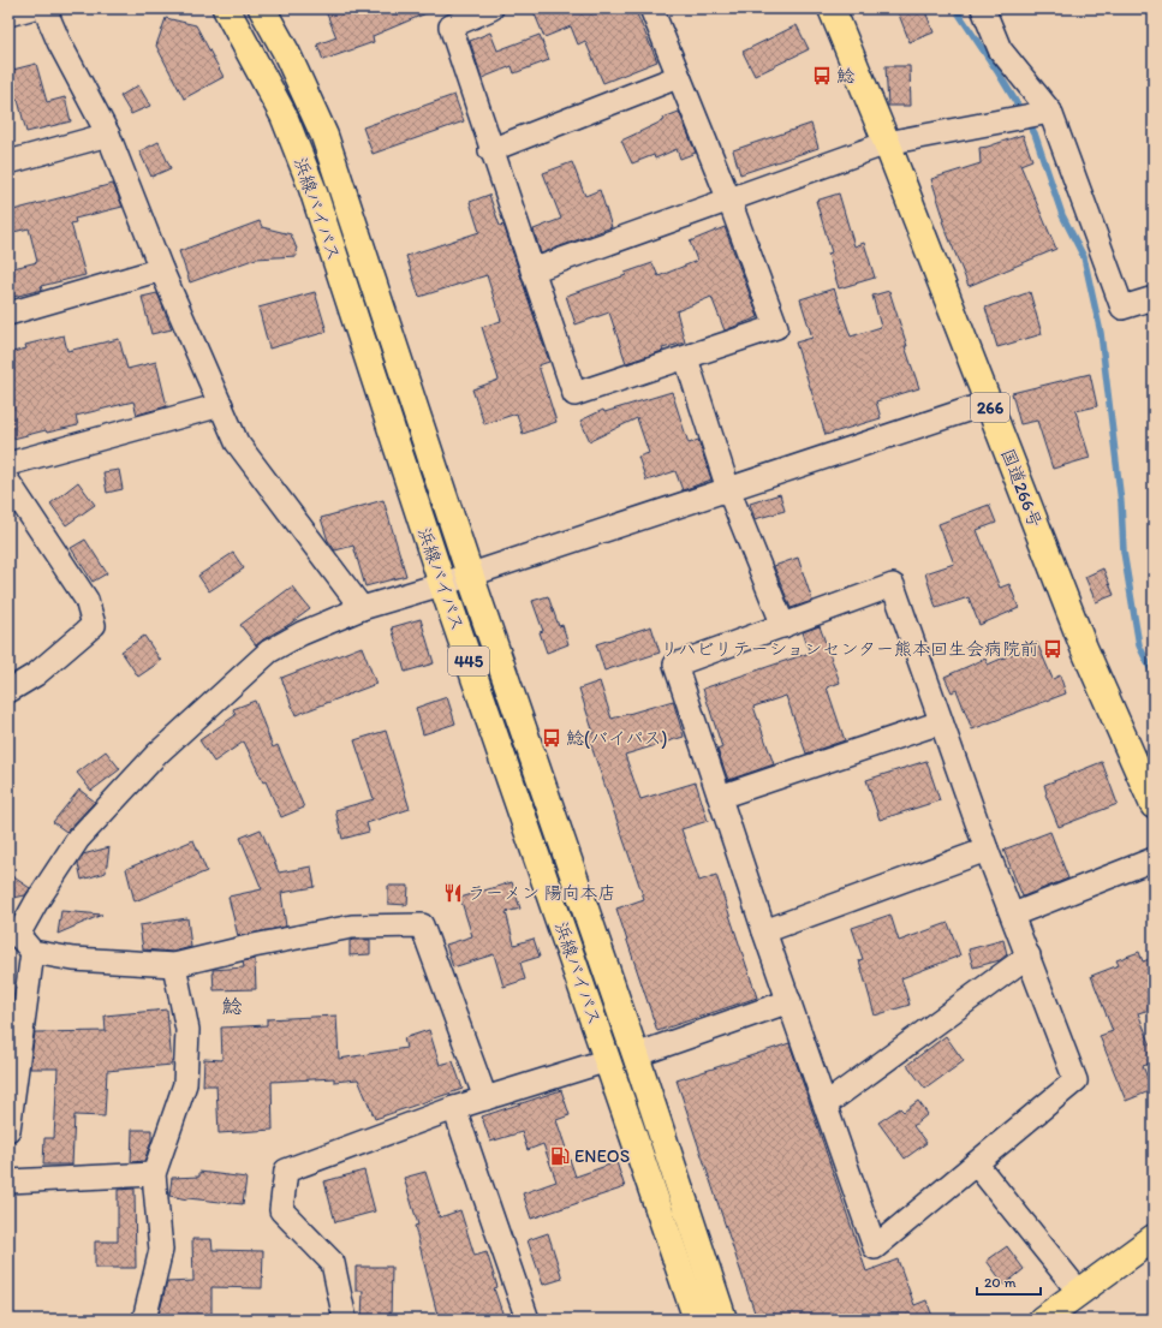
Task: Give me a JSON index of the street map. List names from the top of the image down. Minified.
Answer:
{"streets":{"highway":["浜線バイパス","266","国道266号","445"]},"districts":["鯰"],"places":{"bus stop":["鯰","リハビリテーションセンター熊本回生会病院前","鯰(バイパス)"],"restaurant":["ラーメン 陽向本店"],"fuel station":["ENEOS"]},"scale_bar":"20 m"}
